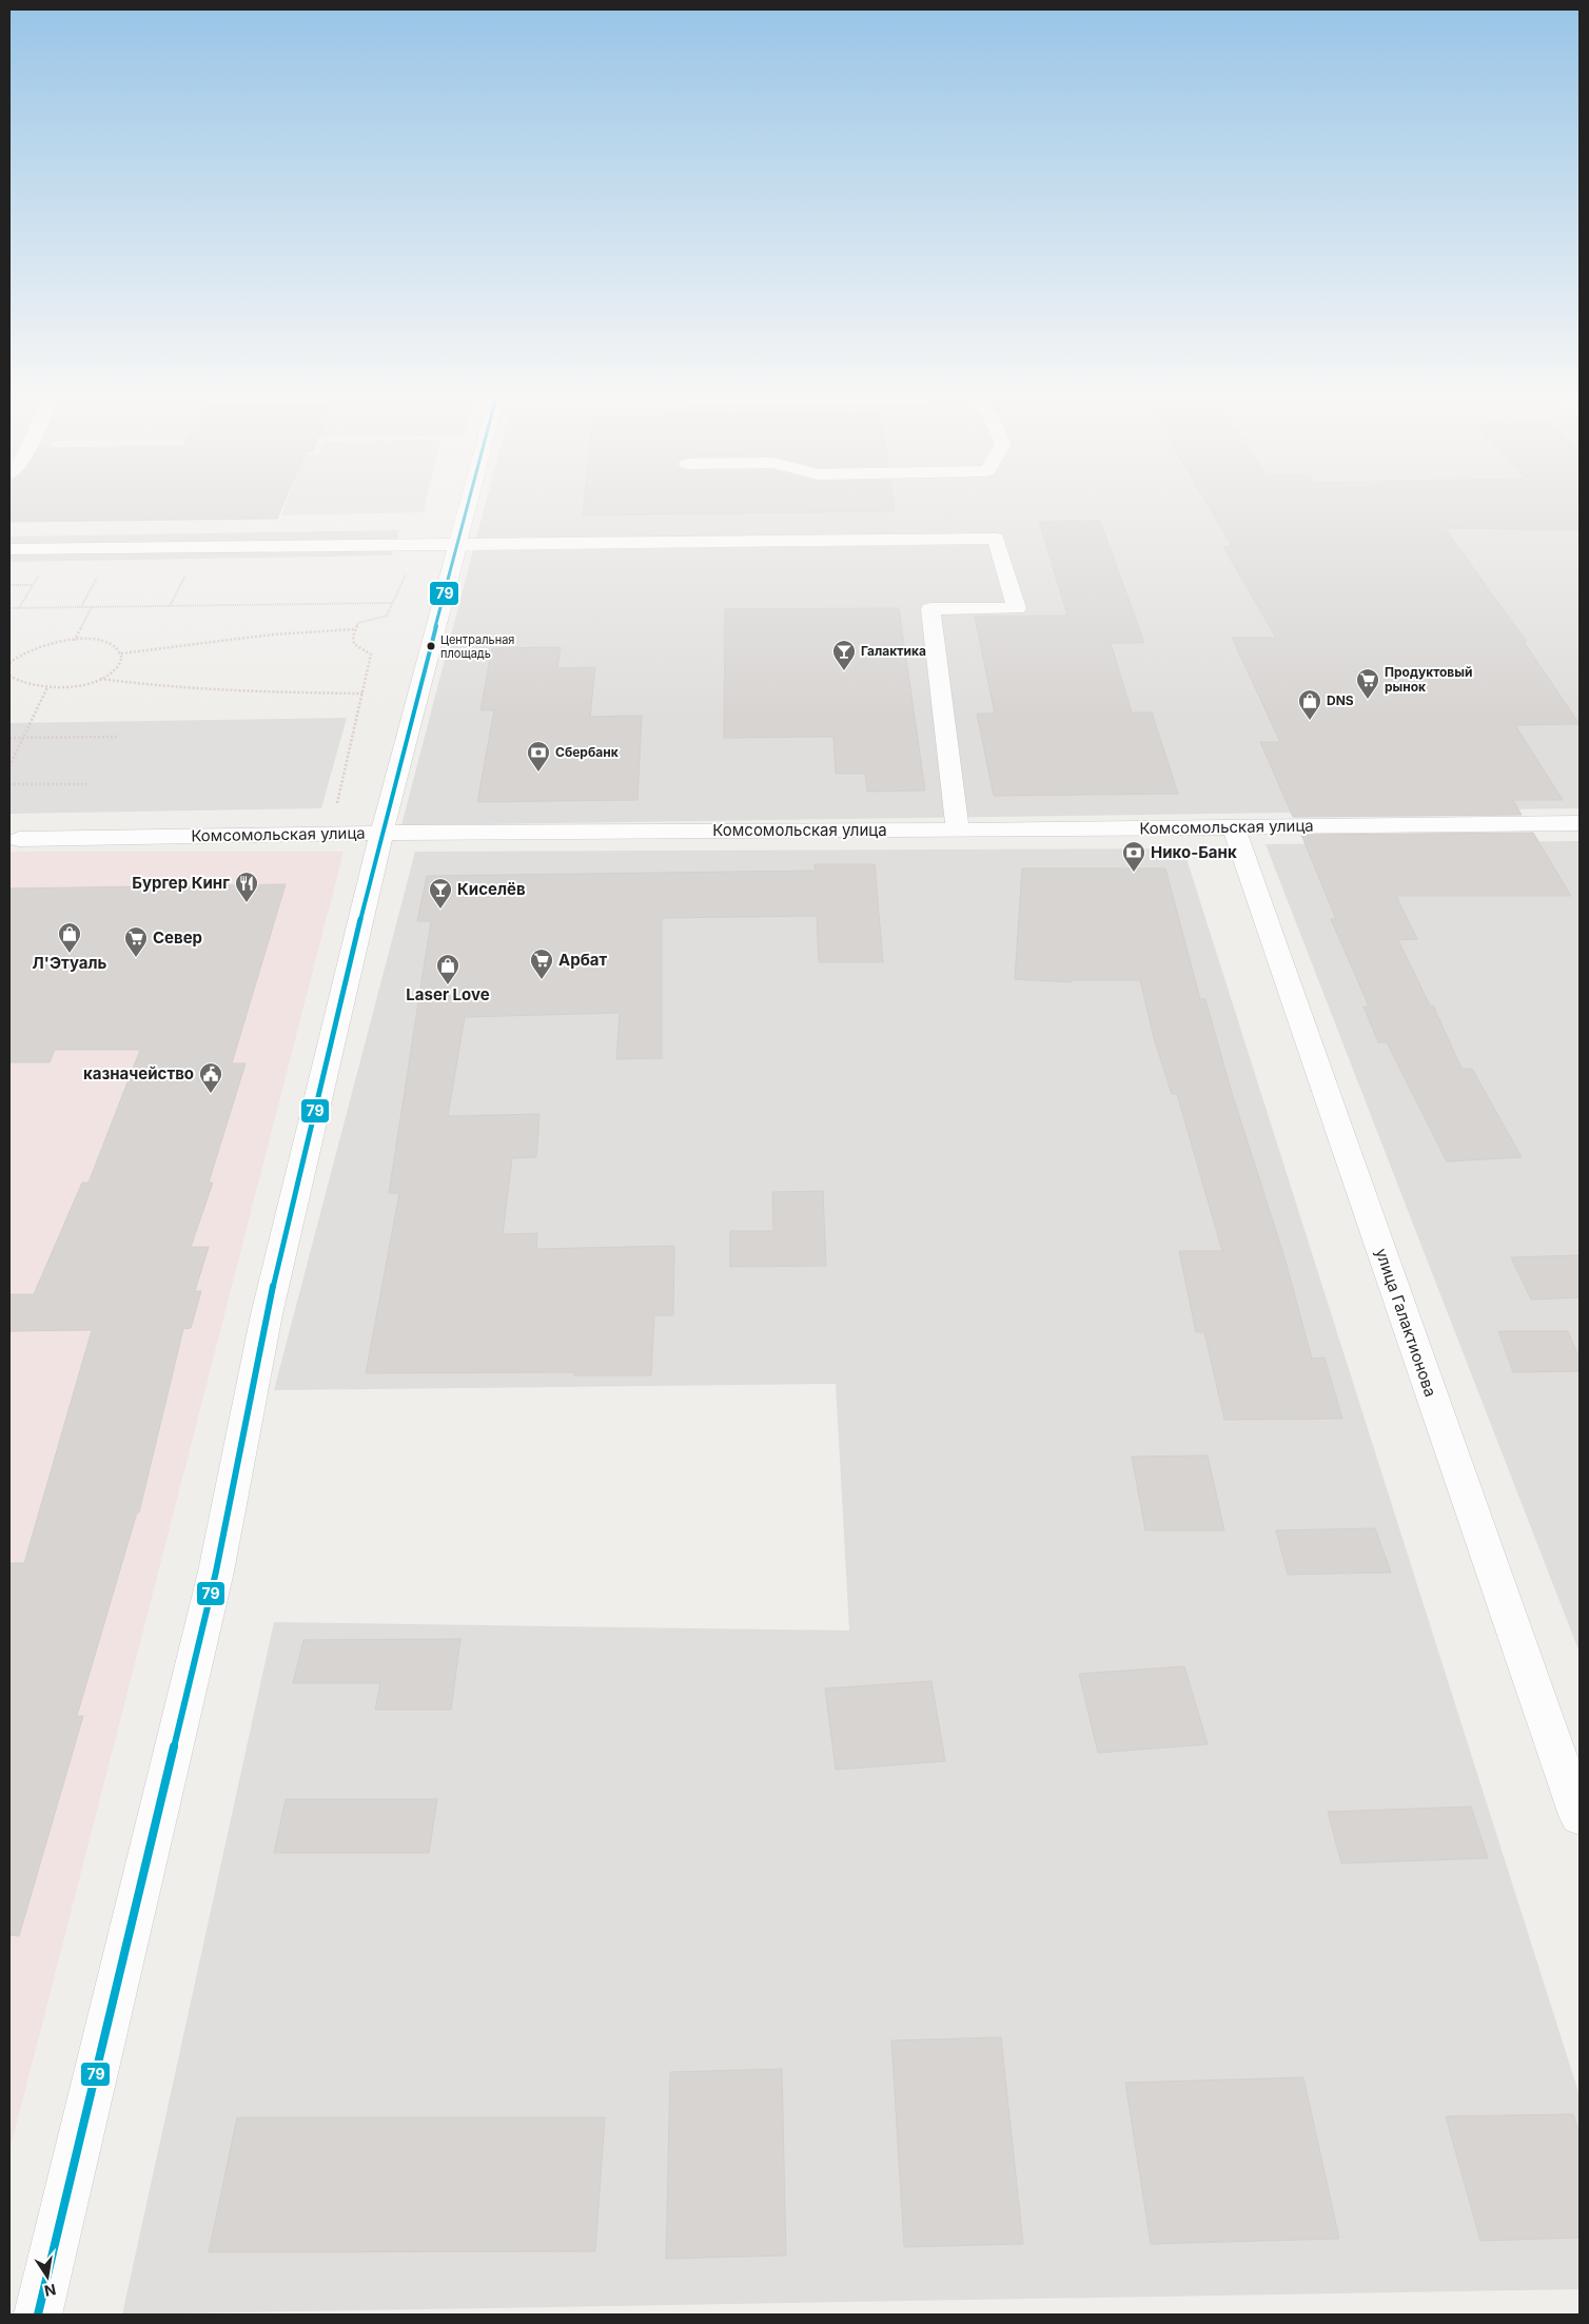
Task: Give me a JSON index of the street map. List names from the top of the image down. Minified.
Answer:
{"streets":{"street":["Комсомольская улица","улица Галактионова"]},"crossings":[["Комсомольская улица","улица Галактионова"]],"places":{"other":["Центральная площадь"],"bar":["Галактика","Киселёв"],"supermarket":["Продуктовый рынок","Север","Арбат"],"shop":["DNS","Л'Этуаль","Laser Love"],"bank":["Сбербанк","Нико-Банк"],"restaurant":["Бургер Кинг"],"public building":["казначейство"]},"lines":["transit line 79"],"north":"bottom"}
